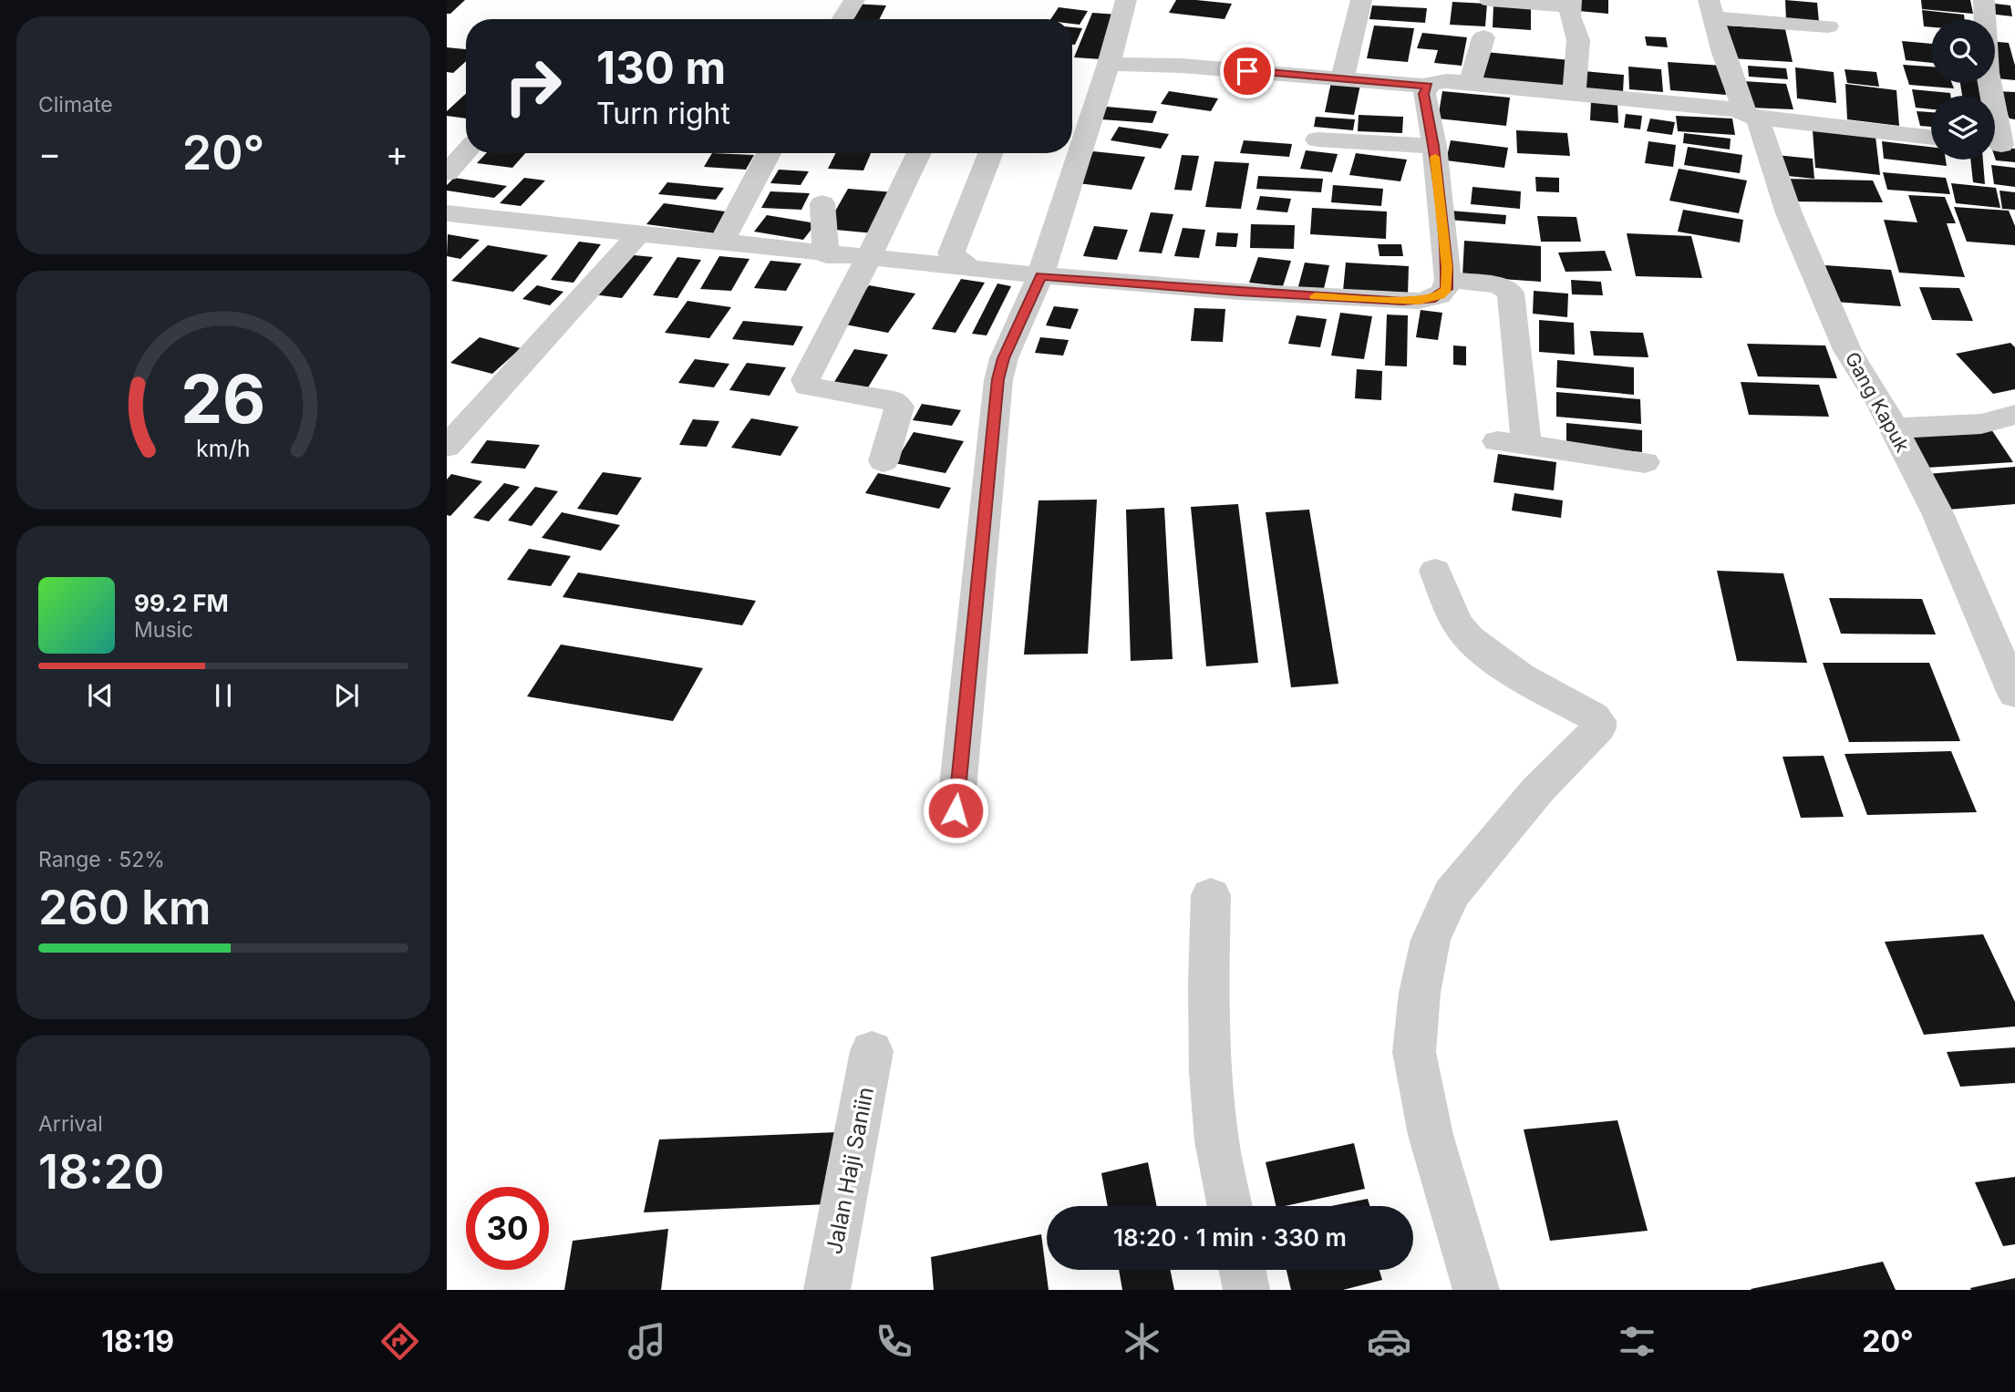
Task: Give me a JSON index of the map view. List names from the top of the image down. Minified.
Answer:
{"streets":{"street":["Gang Kapuk","Jalan Haji Saniin"]},"page":{"tile":["Climate",["Range · 52%","260 km"],["Arrival","18:20"]],"turn":["130 m","Turn right"],"heat":["−","20°","+"],"song":["99.2 FM","Music"],"limit":"30","trip":"18:20 · 1 min · 330 m","tabs":["18:19","20°"],"gauge":["26","km/h"]}}
